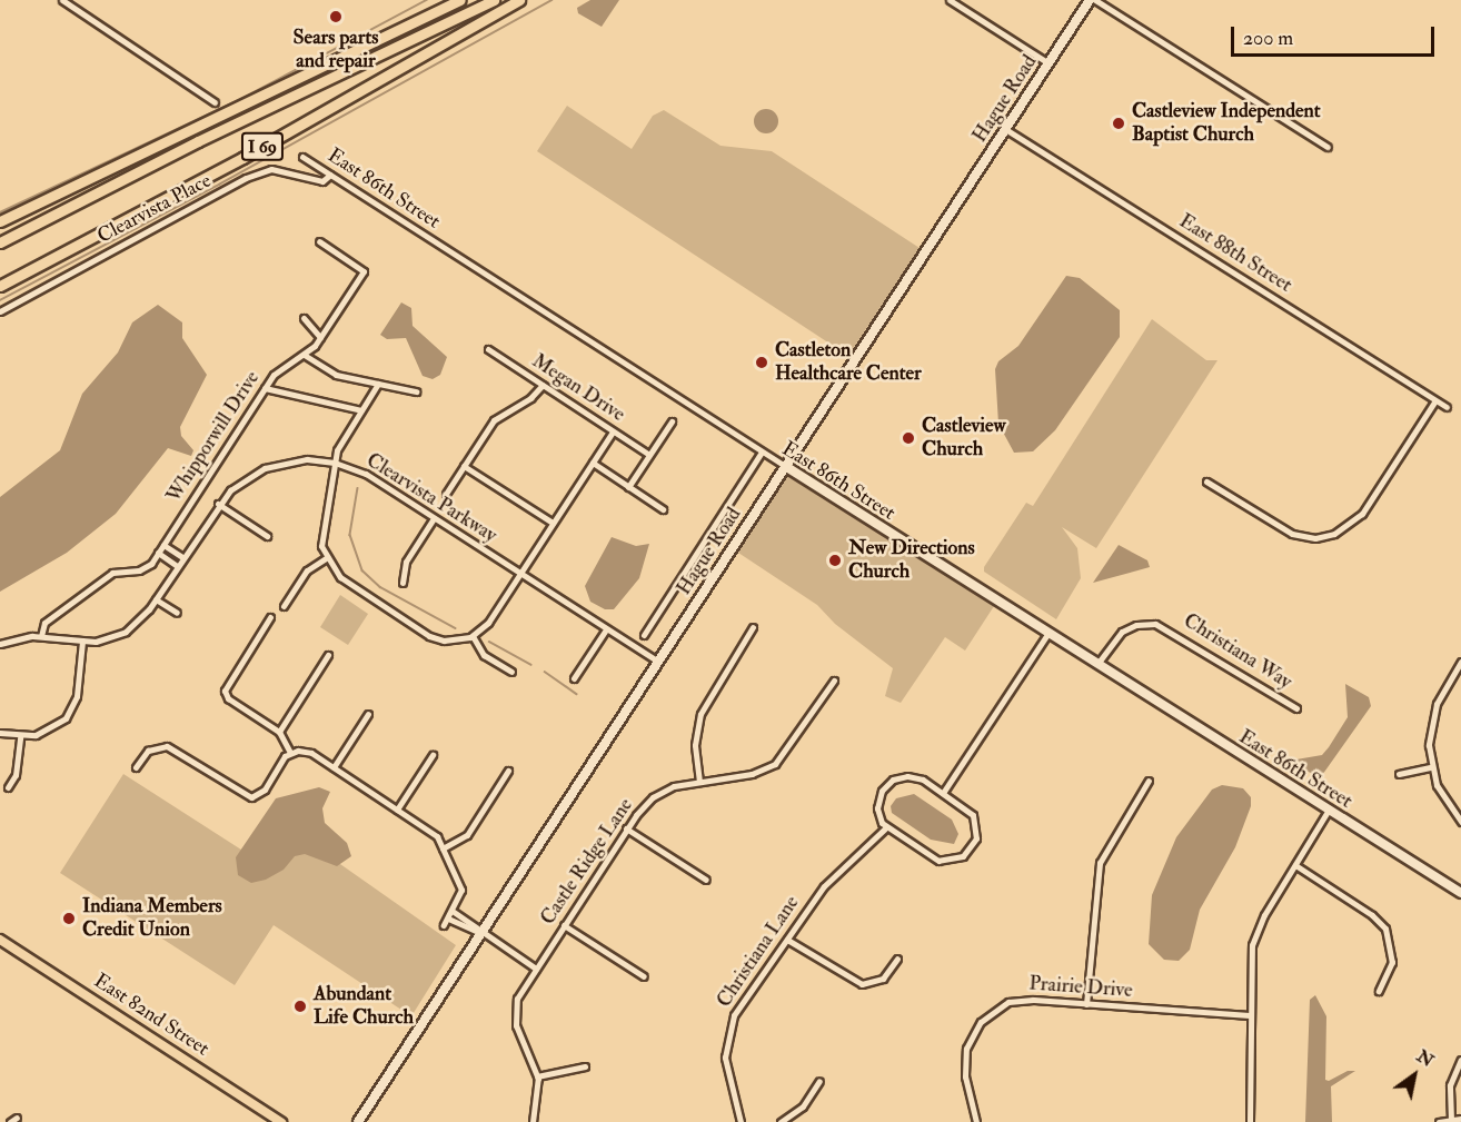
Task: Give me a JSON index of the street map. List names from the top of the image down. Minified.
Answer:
{"streets":{"highway":["I 69"],"main road":["East 82nd Street"],"street":["Hague Road","East 86th Street","Clearvista Place","East 88th Street","Megan Drive","Whipporwill Drive","Clearvista Parkway","Christiana Way","Castle Ridge Lane","Christiana Lane","Prairie Drive"]},"crossings":[["Hague Road","East 86th Street"],["Hague Road","East 88th Street"],["Hague Road","Clearvista Parkway"],["East 86th Street","Clearvista Place"],["East 86th Street","Christiana Way"],["Whipporwill Drive","Clearvista Parkway"]],"places":["Sears parts and repair","Castleview Independent Baptist Church","Castleton Healthcare Center","Castleview Church","New Directions Church","Indiana Members Credit Union","Abundant Life Church"],"scale_bar":"200 m","north":"top right"}
